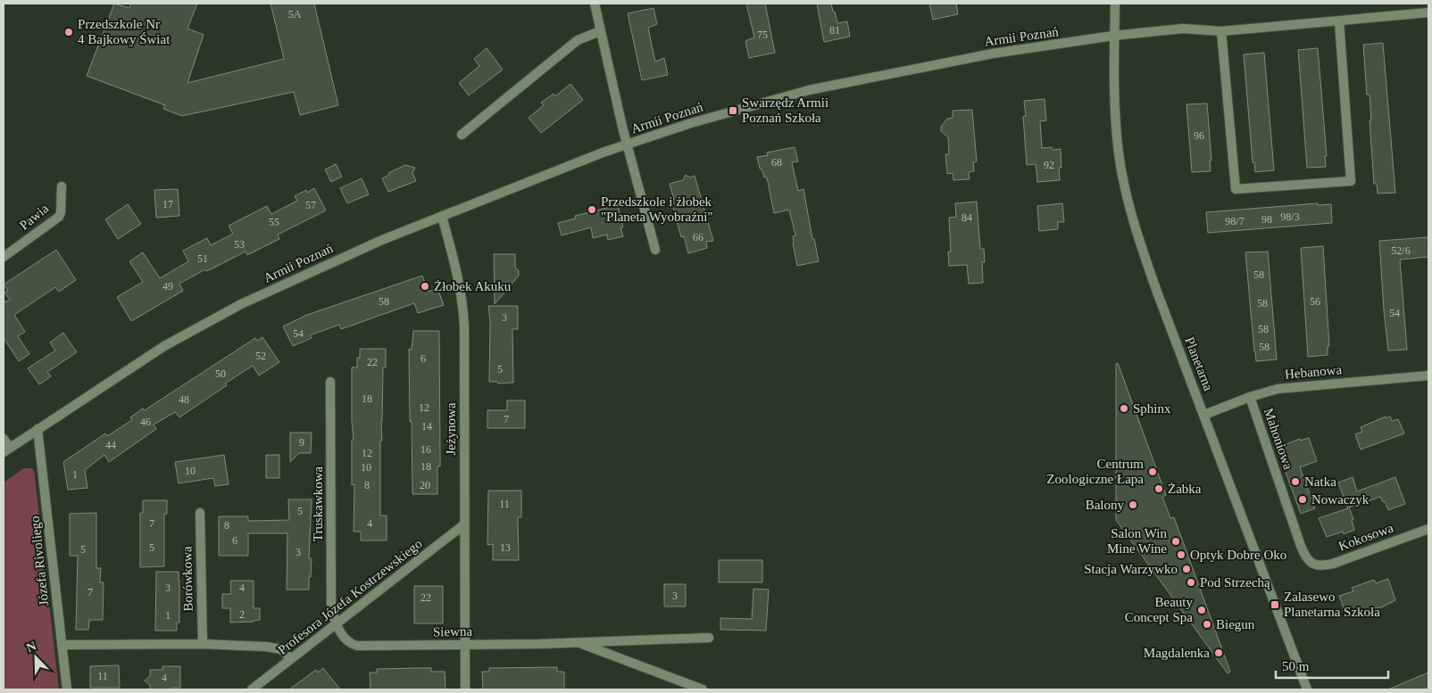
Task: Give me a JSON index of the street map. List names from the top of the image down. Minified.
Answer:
{"streets":{"street":["Armii Poznań","Pawia","Planetarna","Hebanowa","Jeżynowa","Mahoniowa","Truskawkowa","Kokosowa","Józefa Rivoliego","Borówkowa","Profesora Józefa Kostrzewskiego","Siewna"]},"crossings":[["Armii Poznań","Planetarna"],["Armii Poznań","Jeżynowa"],["Armii Poznań","Józefa Rivoliego"],["Planetarna","Hebanowa"],["Hebanowa","Mahoniowa"],["Jeżynowa","Profesora Józefa Kostrzewskiego"],["Jeżynowa","Siewna"],["Mahoniowa","Kokosowa"],["Truskawkowa","Profesora Józefa Kostrzewskiego"],["Truskawkowa","Siewna"],["Profesora Józefa Kostrzewskiego","Siewna"]],"places":{"other":["Przedszkole Nr 4 Bajkowy Świat","Przedszkole i żłobek \"Planeta Wyobraźni\"","Żłobek Akuku","Sphinx","Centrum Zoologiczne Łapa","Natka","Żabka","Nowaczyk","Balony","Salon Win Mine Wine","Optyk Dobre Oko","Stacja Warzywko","Pod Strzechą","Beauty Concept Spa","Biegun","Magdalenka"],"transit":["Swarzędz Armii Poznań Szkoła","Zalasewo Planetarna Szkoła"]},"house_numbers":["5A","81","75","96","68","92","17","57","98/3","84","98","98/7","55","66","53","52/6","51","58","49","58","56","58","54","3","58","54","58","52","6","22","5","50","18","48","12","7","46","14","9","44","16","12","18","10","10","1","8","20","11","5","7","4","8","6","5","13","5","3","3","4","7","3","22","2","1","11","4"],"scale_bar":"50 m","north":"top left"}
